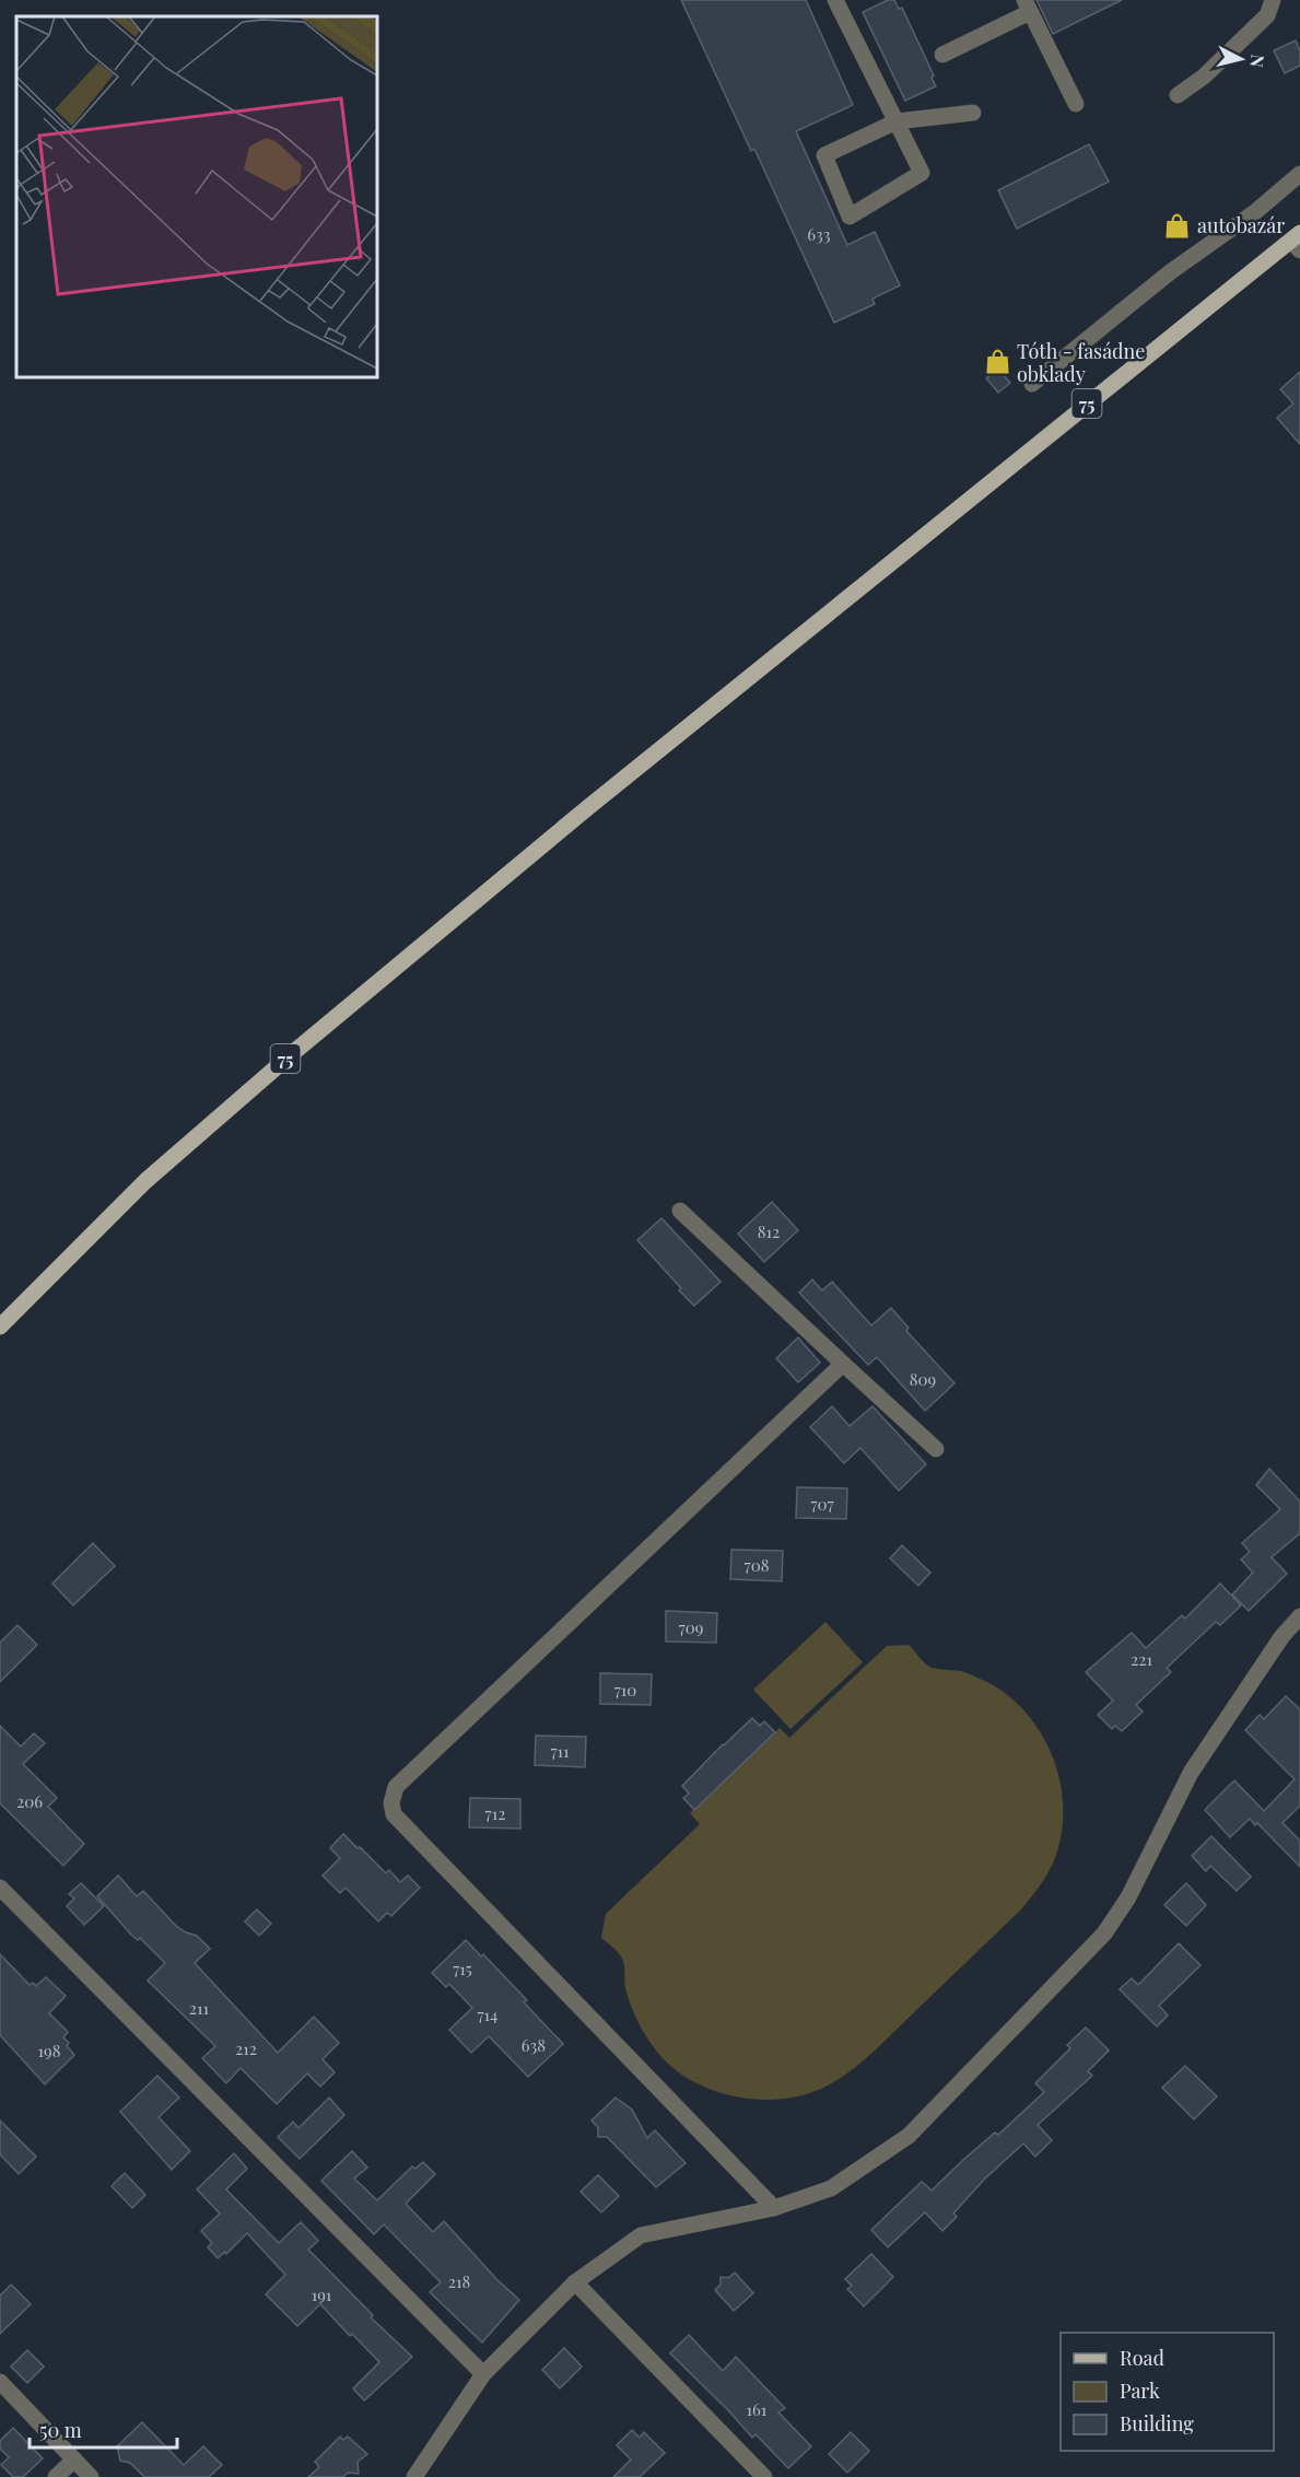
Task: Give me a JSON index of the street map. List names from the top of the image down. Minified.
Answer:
{"streets":{"main road":["75"]},"places":{"shop":["autobazár","Tóth - fasádne obklady"]},"house_numbers":["633","812","809","707","708","709","221","710","711","206","712","715","211","714","638","212","198","218","191","161"],"legend":["Road","Park","Building"],"scale_bar":"50 m","north":"right"}
